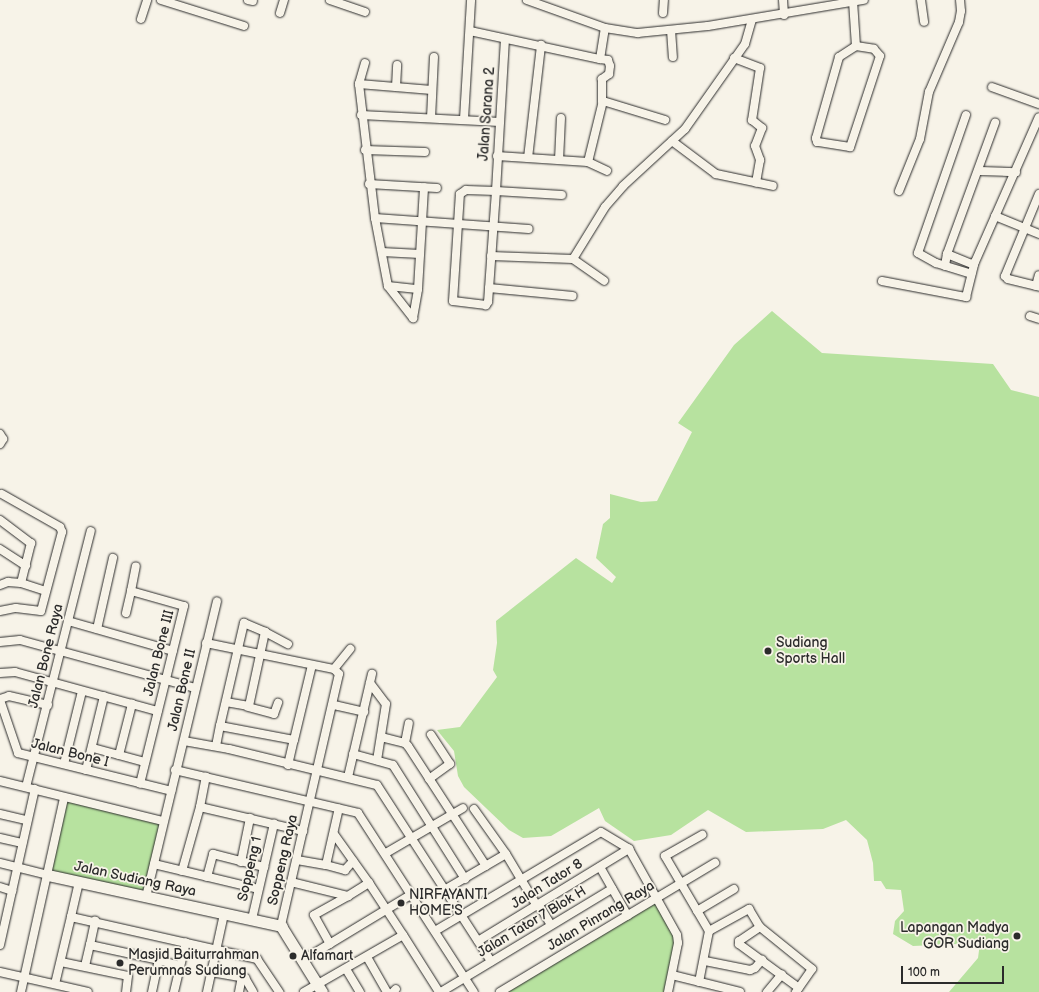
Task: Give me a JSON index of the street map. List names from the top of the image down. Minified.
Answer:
{"streets":{"street":["Jalan Sarana 2","Jalan Bone III","Jalan Bone Raya","Jalan Bone II","Jalan Bone I","Soppeng Raya","Soppeng 1","Jalan Sudiang Raya","Jalan Tator 8","Jalan Pinrang Raya","Jalan Tator 7 Blok H"]},"crossings":[["Jalan Bone III","Jalan Bone I"],["Jalan Bone Raya","Jalan Bone I"],["Jalan Bone II","Jalan Bone I"],["Jalan Bone II","Jalan Sudiang Raya"],["Soppeng Raya","Jalan Sudiang Raya"],["Soppeng 1","Jalan Sudiang Raya"]],"places":["Sudiang Sports Hall","NIRFAYANTI HOME'S","Lapangan Madya GOR Sudiang","Alfamart","Masjid Baiturrahman Perumnas Sudiang"],"scale_bar":"100 m"}
